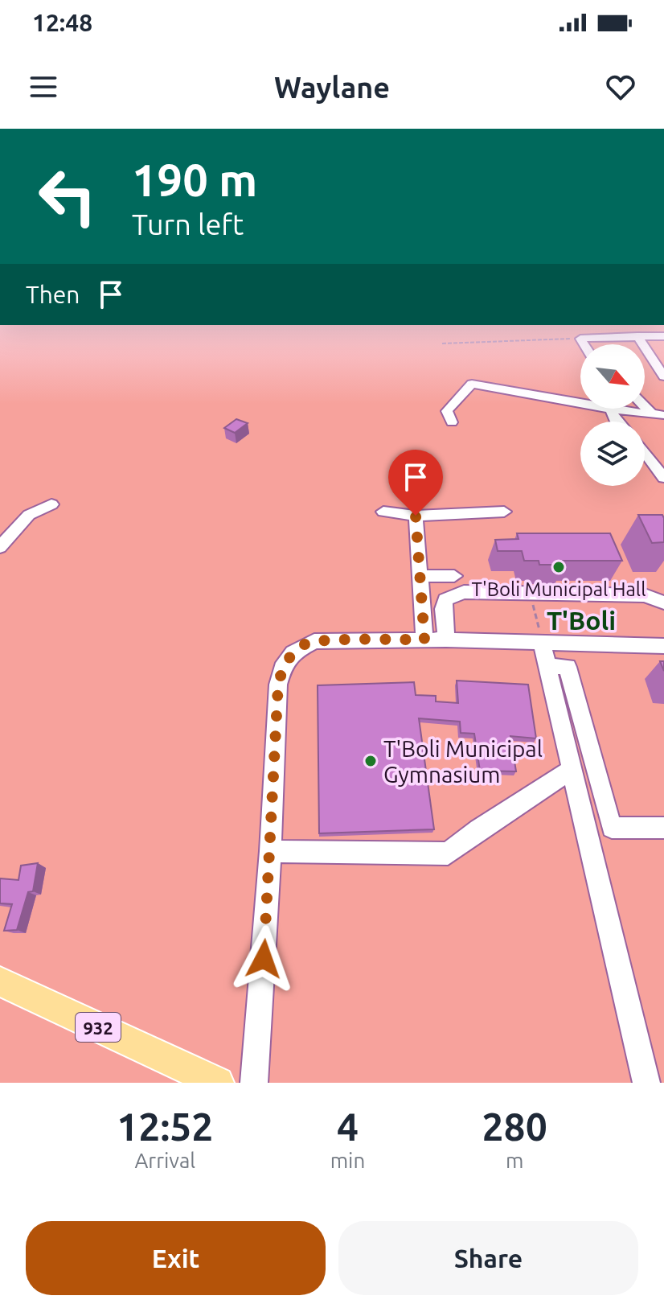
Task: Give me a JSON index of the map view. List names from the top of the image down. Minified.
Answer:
{"streets":{"main road":["932"]},"districts":["T'Boli"],"places":["T'Boli Municipal Hall","T'Boli Municipal Gymnasium"],"north":"bottom right","page":{"status":"12:48","header":"Waylane","turn":["190 m","Turn left"],"then":"Then","eta":["12:52","Arrival","4","min","280","m"],"buttons":["Exit","Share"]}}
